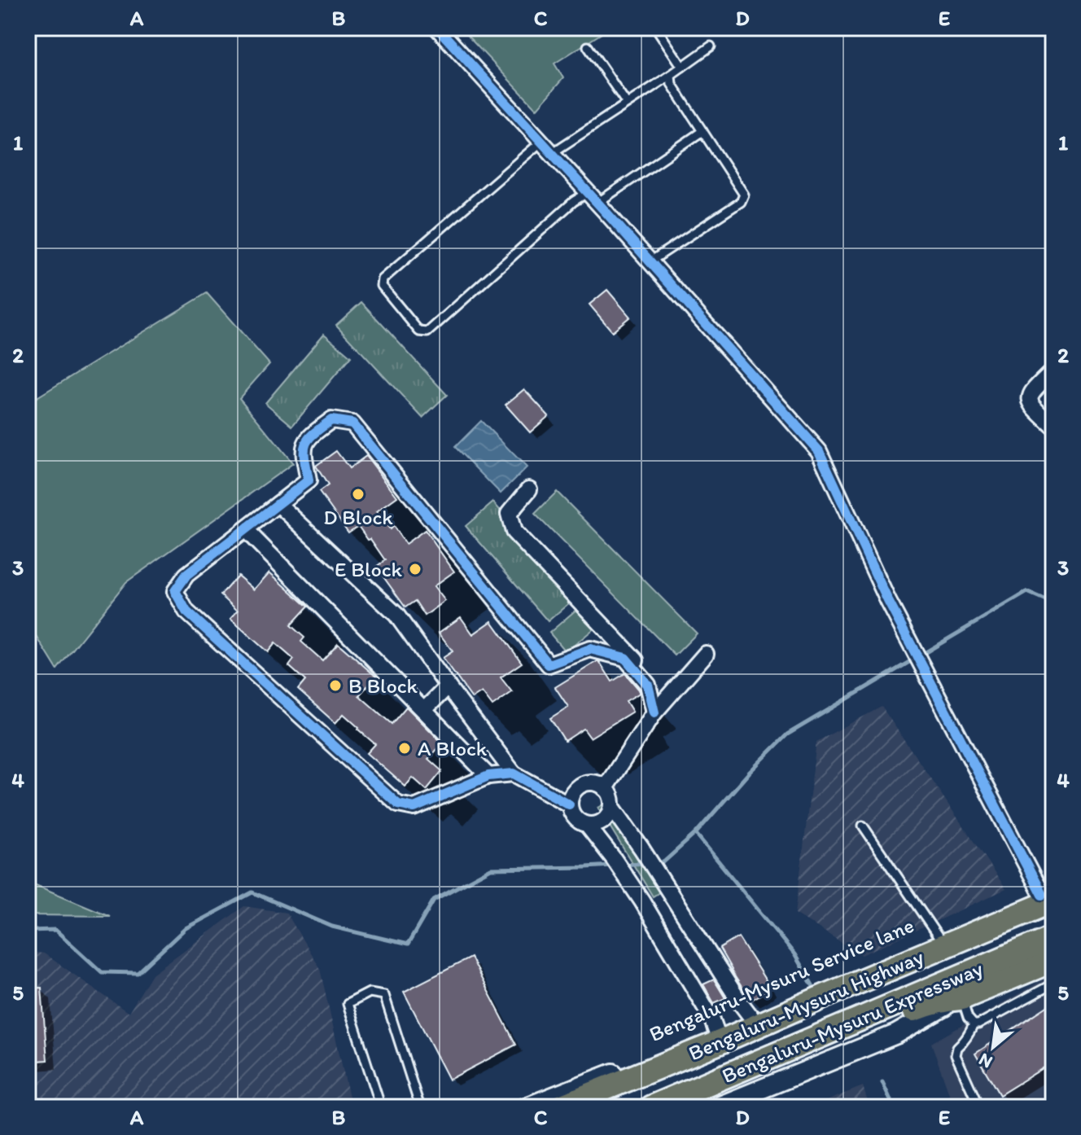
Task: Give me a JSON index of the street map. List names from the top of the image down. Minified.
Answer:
{"streets":{"highway":["Bengaluru-Mysuru Highway","Bengaluru-Mysuru Expressway"],"street":["Bengaluru-Mysuru Service lane"]},"crossings":[["Bengaluru-Mysuru Service lane","Bengaluru-Mysuru Highway"]],"places":["D Block","E Block","B Block","A Block"],"north":"bottom left","grid":{"columns":["A","B","C","D","E"],"rows":["1","2","3","4","5"]}}
